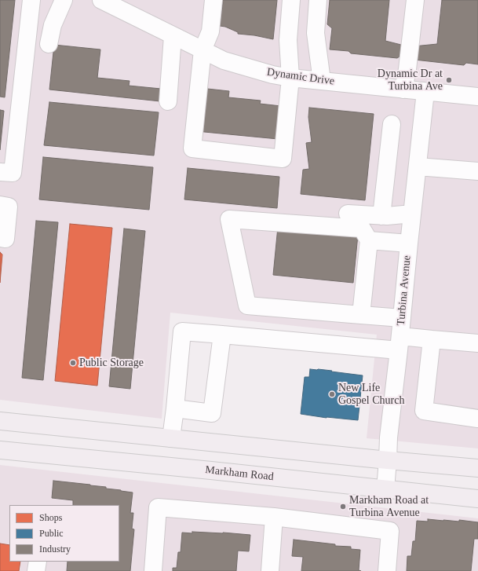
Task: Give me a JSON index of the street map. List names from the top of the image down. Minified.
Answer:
{"streets":{"main road":["Markham Road"],"street":["Dynamic Drive","Turbina Avenue"]},"crossings":[["Dynamic Drive","Turbina Avenue"],["Turbina Avenue","Markham Road"]],"places":["Dynamic Dr at Turbina Ave","Public Storage","New Life Gospel Church","Markham Road at Turbina Avenue"],"legend":["Shops","Public","Industry"]}
